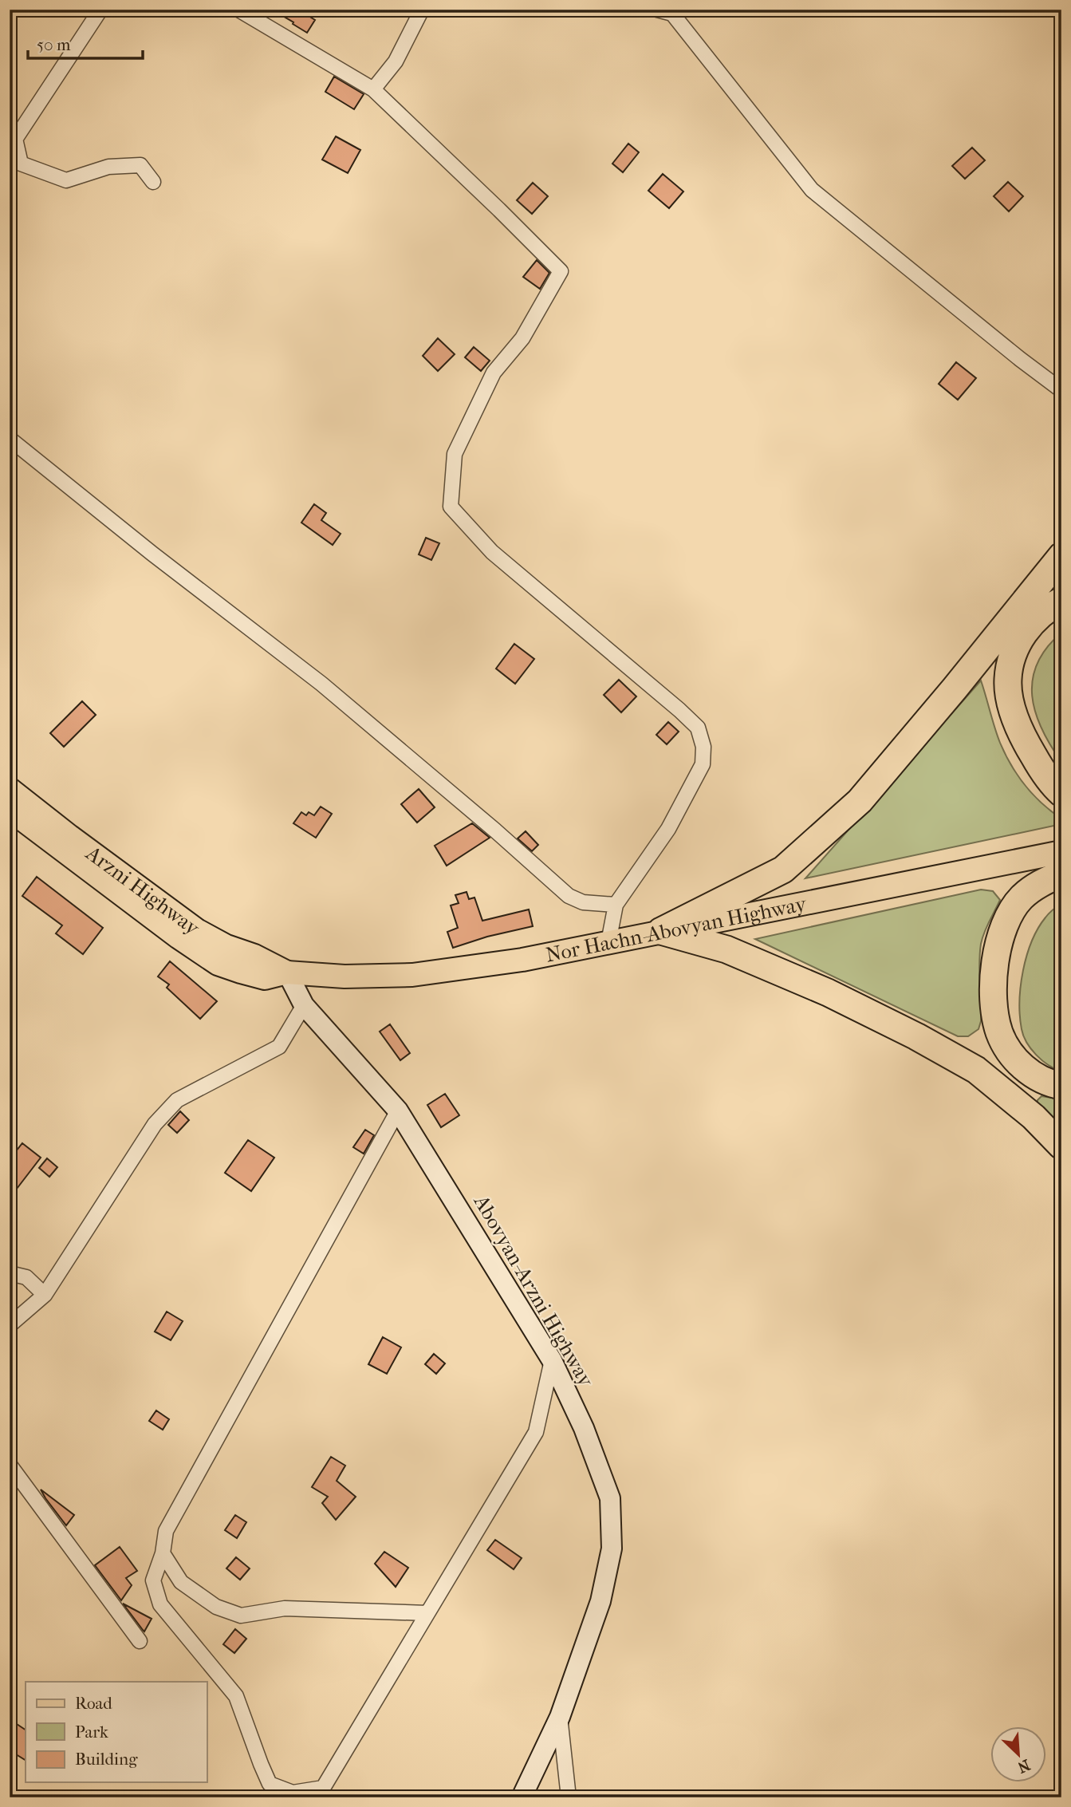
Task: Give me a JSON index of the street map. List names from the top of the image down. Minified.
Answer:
{"streets":{"main road":["Arzni Highway","Nor Hachn-Abovyan Highway","Abovyan-Arzni Highway"]},"crossings":[["Arzni Highway","Nor Hachn-Abovyan Highway"],["Arzni Highway","Abovyan-Arzni Highway"],["Nor Hachn-Abovyan Highway","Abovyan-Arzni Highway"]],"legend":["Road","Park","Building"],"scale_bar":"50 m","north":"bottom right"}
